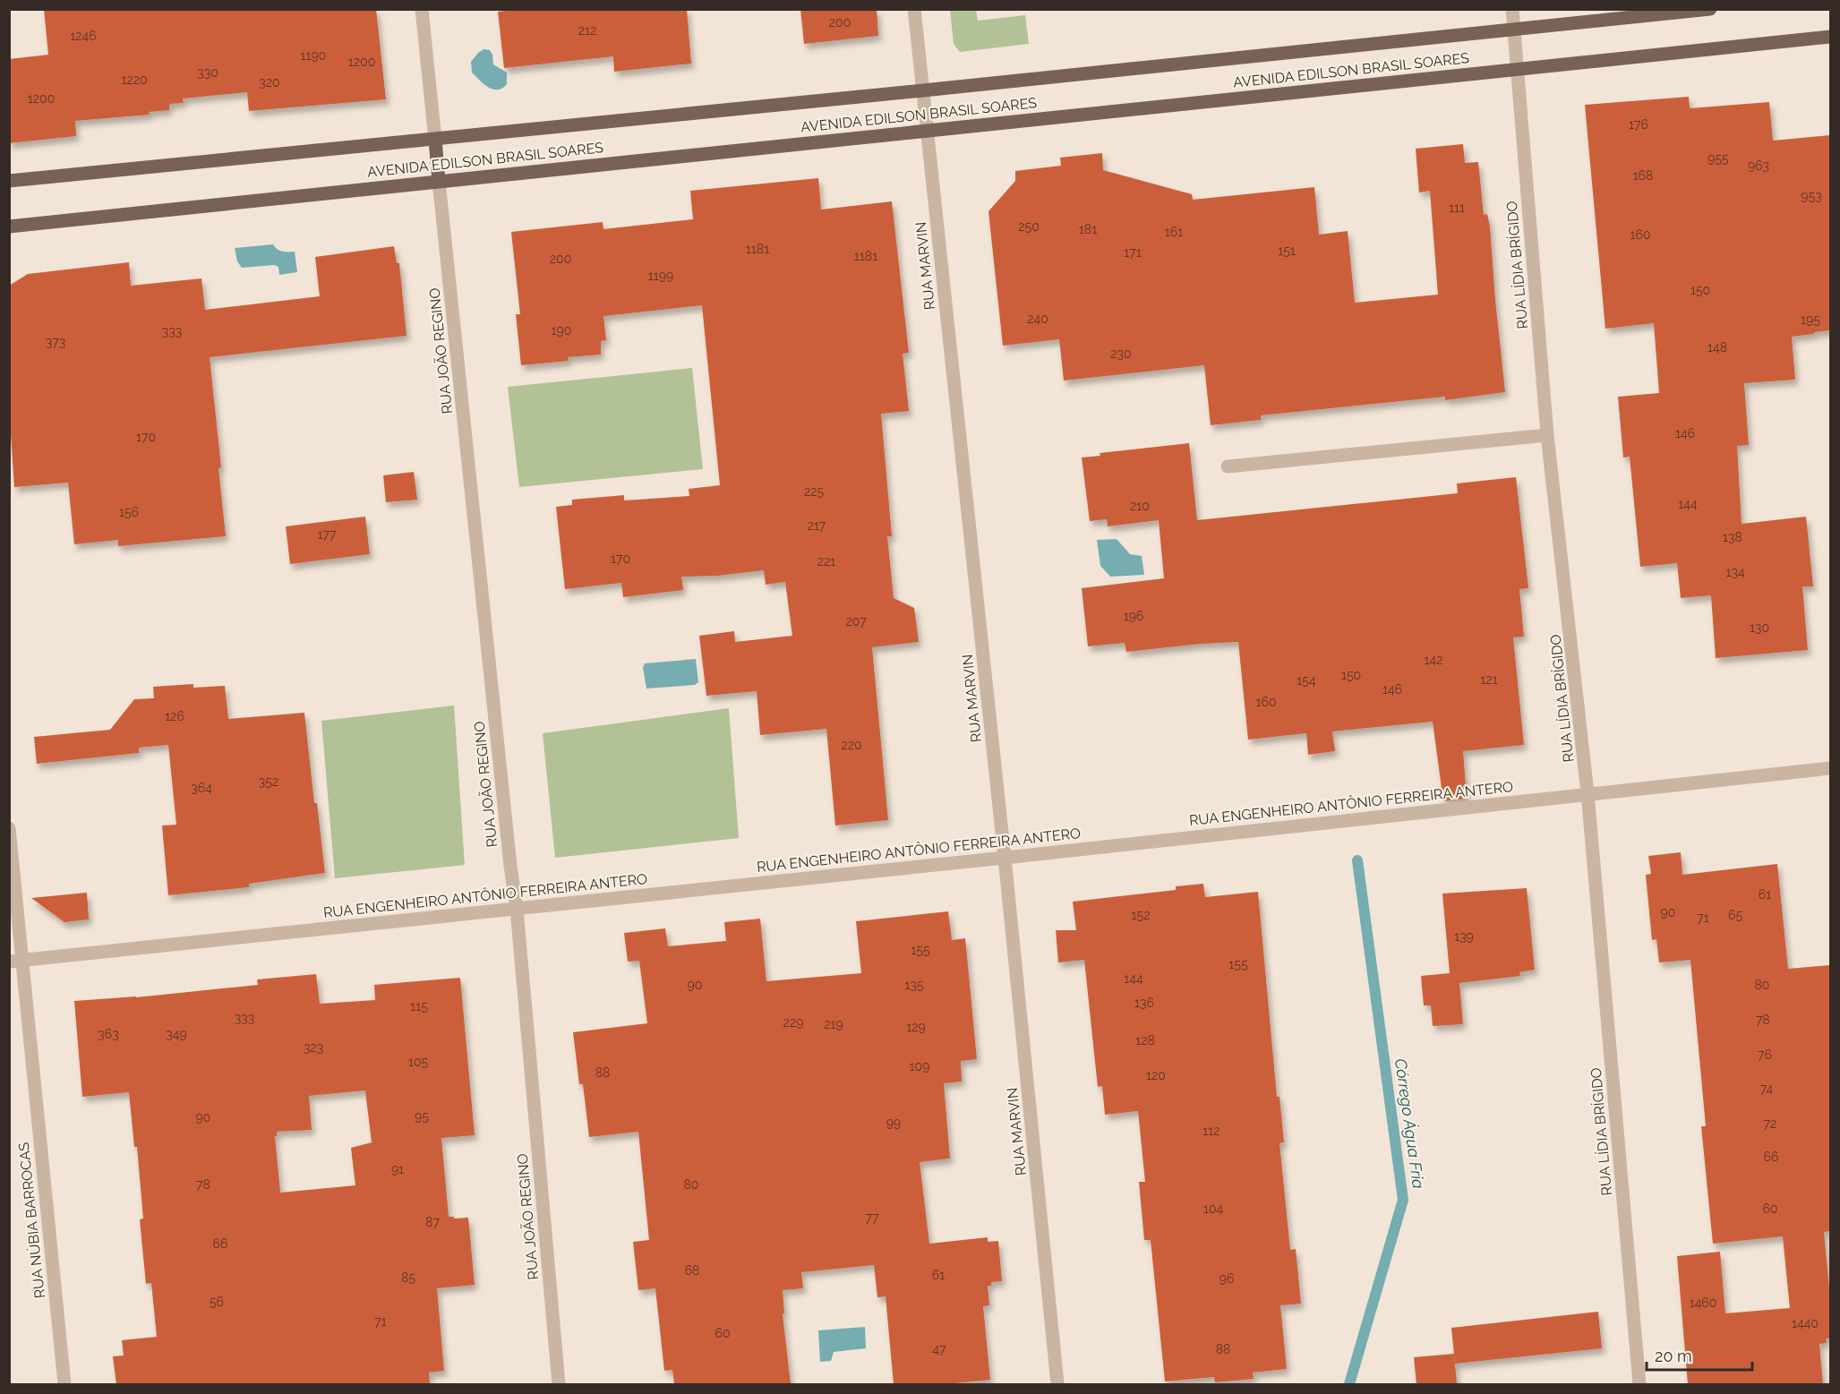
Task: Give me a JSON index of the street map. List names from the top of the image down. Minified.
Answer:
{"streets":{"main road":["AVENIDA EDILSON BRASIL SOARES"],"street":["RUA LÍDIA BRÍGIDO","RUA MARVIN","RUA JOÃO REGINO","RUA ENGENHEIRO ANTÔNIO FERREIRA ANTERO","RUA NÚBIA BARROCAS"]},"crossings":[["AVENIDA EDILSON BRASIL SOARES","RUA LÍDIA BRÍGIDO"],["AVENIDA EDILSON BRASIL SOARES","RUA MARVIN"],["AVENIDA EDILSON BRASIL SOARES","RUA JOÃO REGINO"],["RUA LÍDIA BRÍGIDO","RUA ENGENHEIRO ANTÔNIO FERREIRA ANTERO"],["RUA MARVIN","RUA ENGENHEIRO ANTÔNIO FERREIRA ANTERO"],["RUA JOÃO REGINO","RUA ENGENHEIRO ANTÔNIO FERREIRA ANTERO"],["RUA ENGENHEIRO ANTÔNIO FERREIRA ANTERO","RUA NÚBIA BARROCAS"]],"water":["Córrego Água Fria"],"house_numbers":["200","212","1246","1190","1200","330","1220","320","1200","176","955","963","168","953","111","250","181","161","160","1181","151","171","1181","200","1199","150","240","195","190","333","373","148","230","146","170","225","144","210","156","217","177","138","170","221","134","196","207","130","142","150","121","154","146","160","126","220","352","364","61","90","152","65","71","139","155","155","144","90","135","80","136","115","333","78","229","219","129","363","349","128","323","76","105","109","88","120","74","95","90","99","72","112","66","91","78","80","104","60","77","87","66","68","61","85","96","56","1460","71","1440","60","47","88"],"scale_bar":"20 m"}
